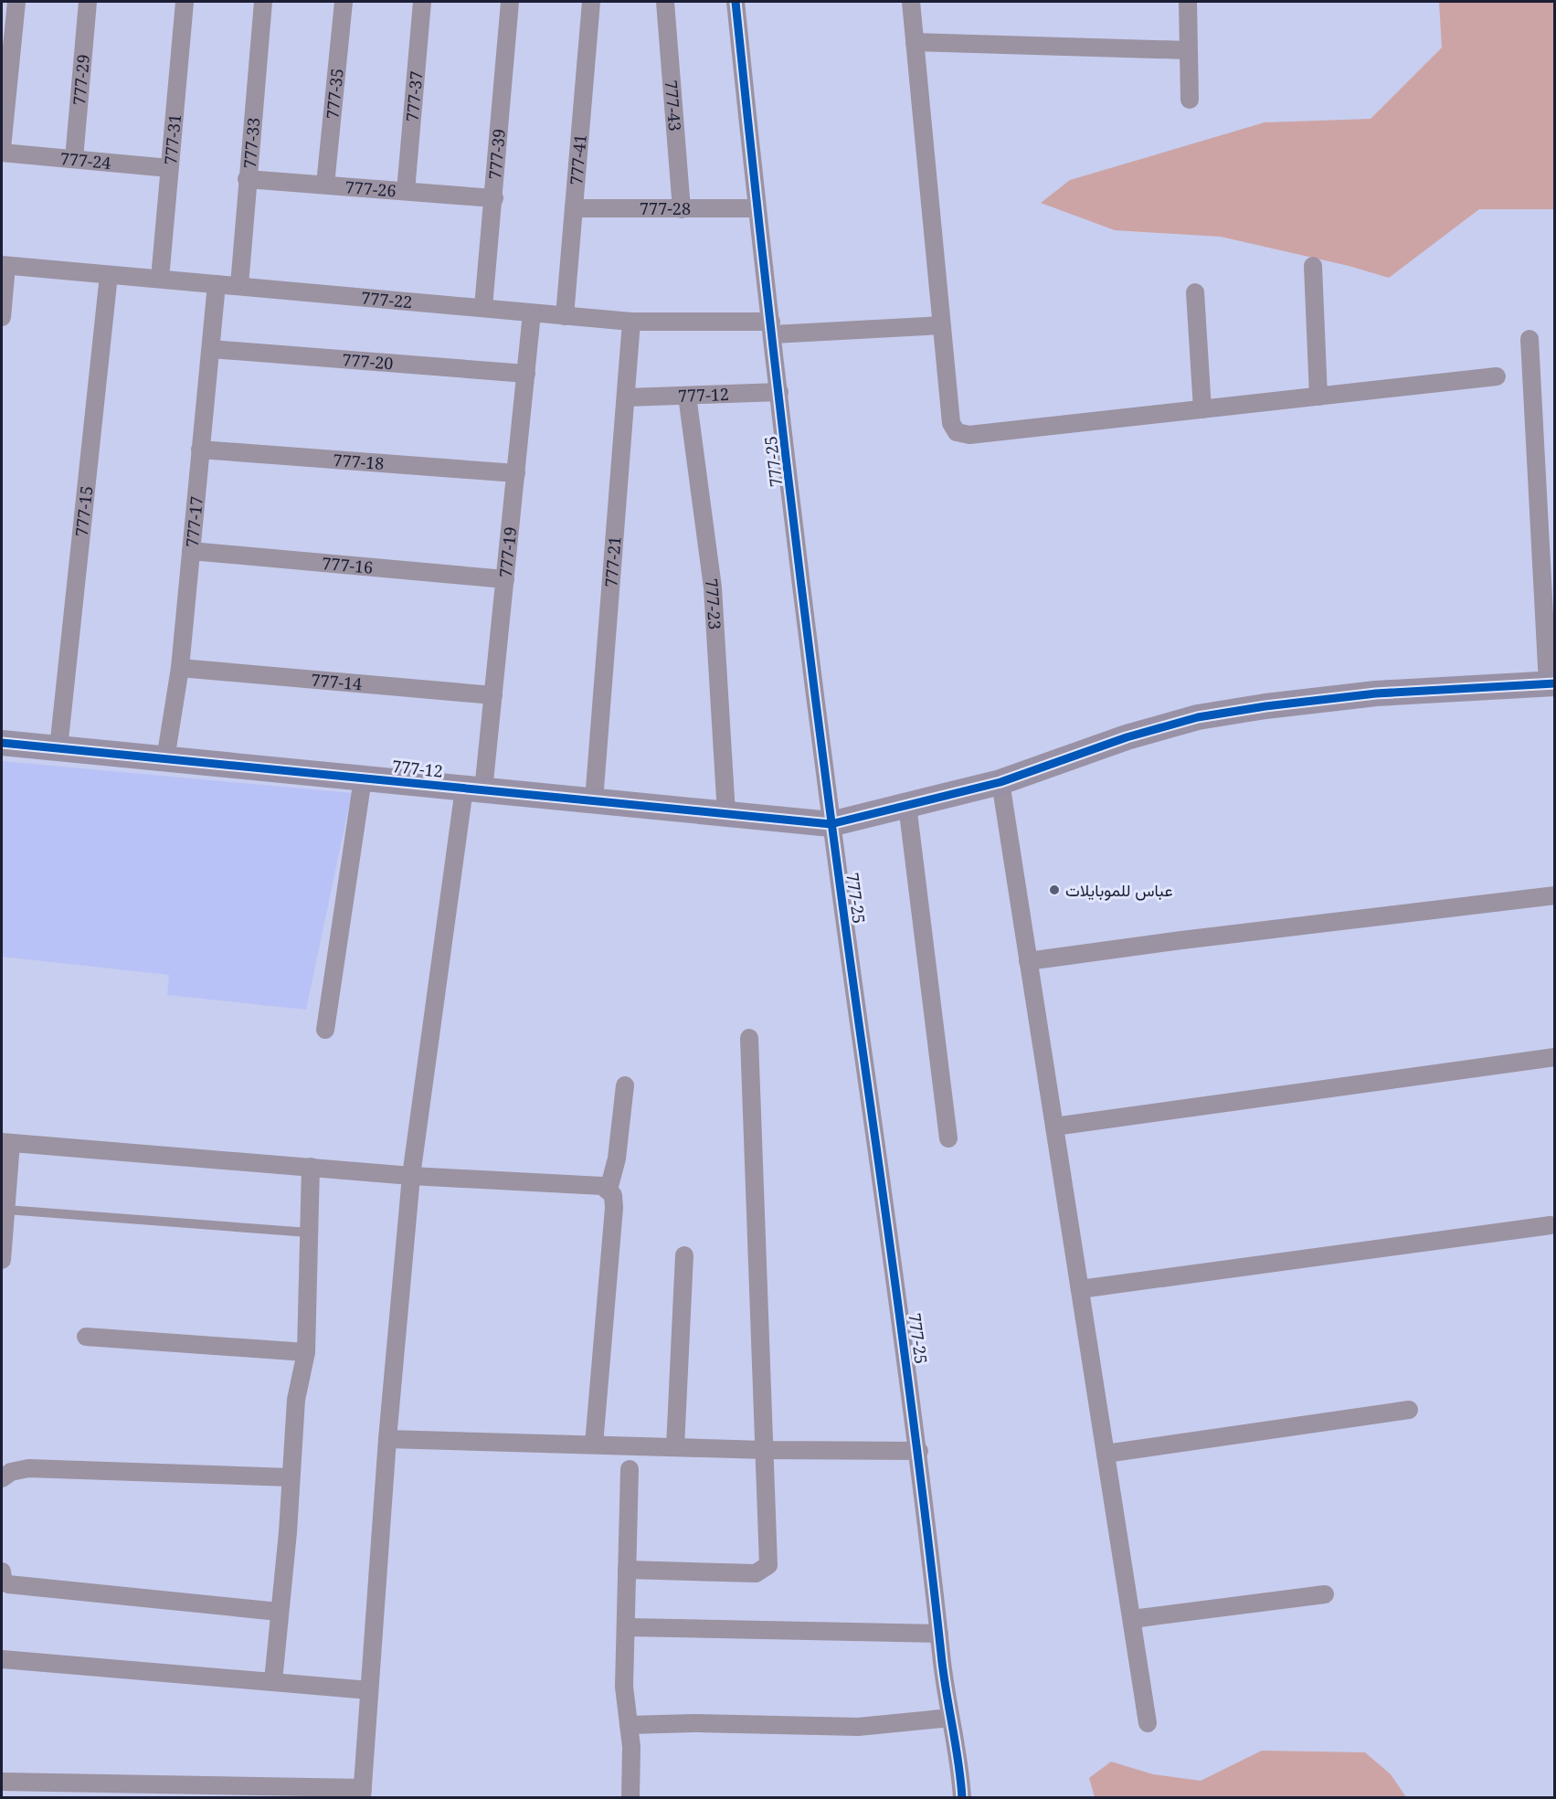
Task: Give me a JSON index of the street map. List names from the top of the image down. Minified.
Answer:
{"streets":{"street":["777-29","777-35","777-37","777-43","777-31","777-33","777-39","777-41","777-24","777-26","777-28","777-22","777-20","777-12","777-18","777-25","777-15","777-17","777-19","777-21","777-16","777-23","777-14"]},"crossings":[["777-29","777-24"],["777-35","777-26"],["777-37","777-26"],["777-43","777-28"],["777-31","777-24"],["777-31","777-22"],["777-33","777-26"],["777-33","777-22"],["777-39","777-26"],["777-39","777-22"],["777-41","777-28"],["777-41","777-22"],["777-28","777-25"],["777-22","777-25"],["777-22","777-15"],["777-22","777-17"],["777-22","777-19"],["777-22","777-21"],["777-20","777-17"],["777-20","777-19"],["777-12","777-25"],["777-12","777-15"],["777-12","777-17"],["777-12","777-19"],["777-12","777-21"],["777-12","777-23"],["777-18","777-17"],["777-18","777-19"],["777-17","777-16"],["777-17","777-14"],["777-19","777-16"],["777-19","777-14"]],"places":["عباس للموبايلات"]}
